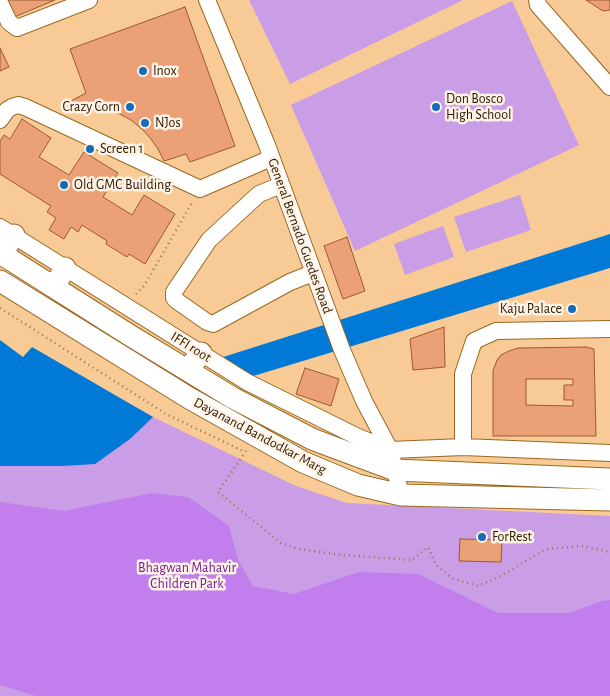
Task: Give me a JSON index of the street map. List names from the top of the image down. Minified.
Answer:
{"streets":{"main road":["Dayanand Bandodkar Marg"],"street":["General Bernado Guedes Road","IFFI root"]},"crossings":[["General Bernado Guedes Road","IFFI root"],["General Bernado Guedes Road","Dayanand Bandodkar Marg"],["IFFI root","Dayanand Bandodkar Marg"]],"parks":["Bhagwan Mahavir Children Park"],"places":["Inox","Crazy Corn","Don Bosco High School","NJos","Screen 1","Old GMC Building","Kaju Palace","ForRest"]}
